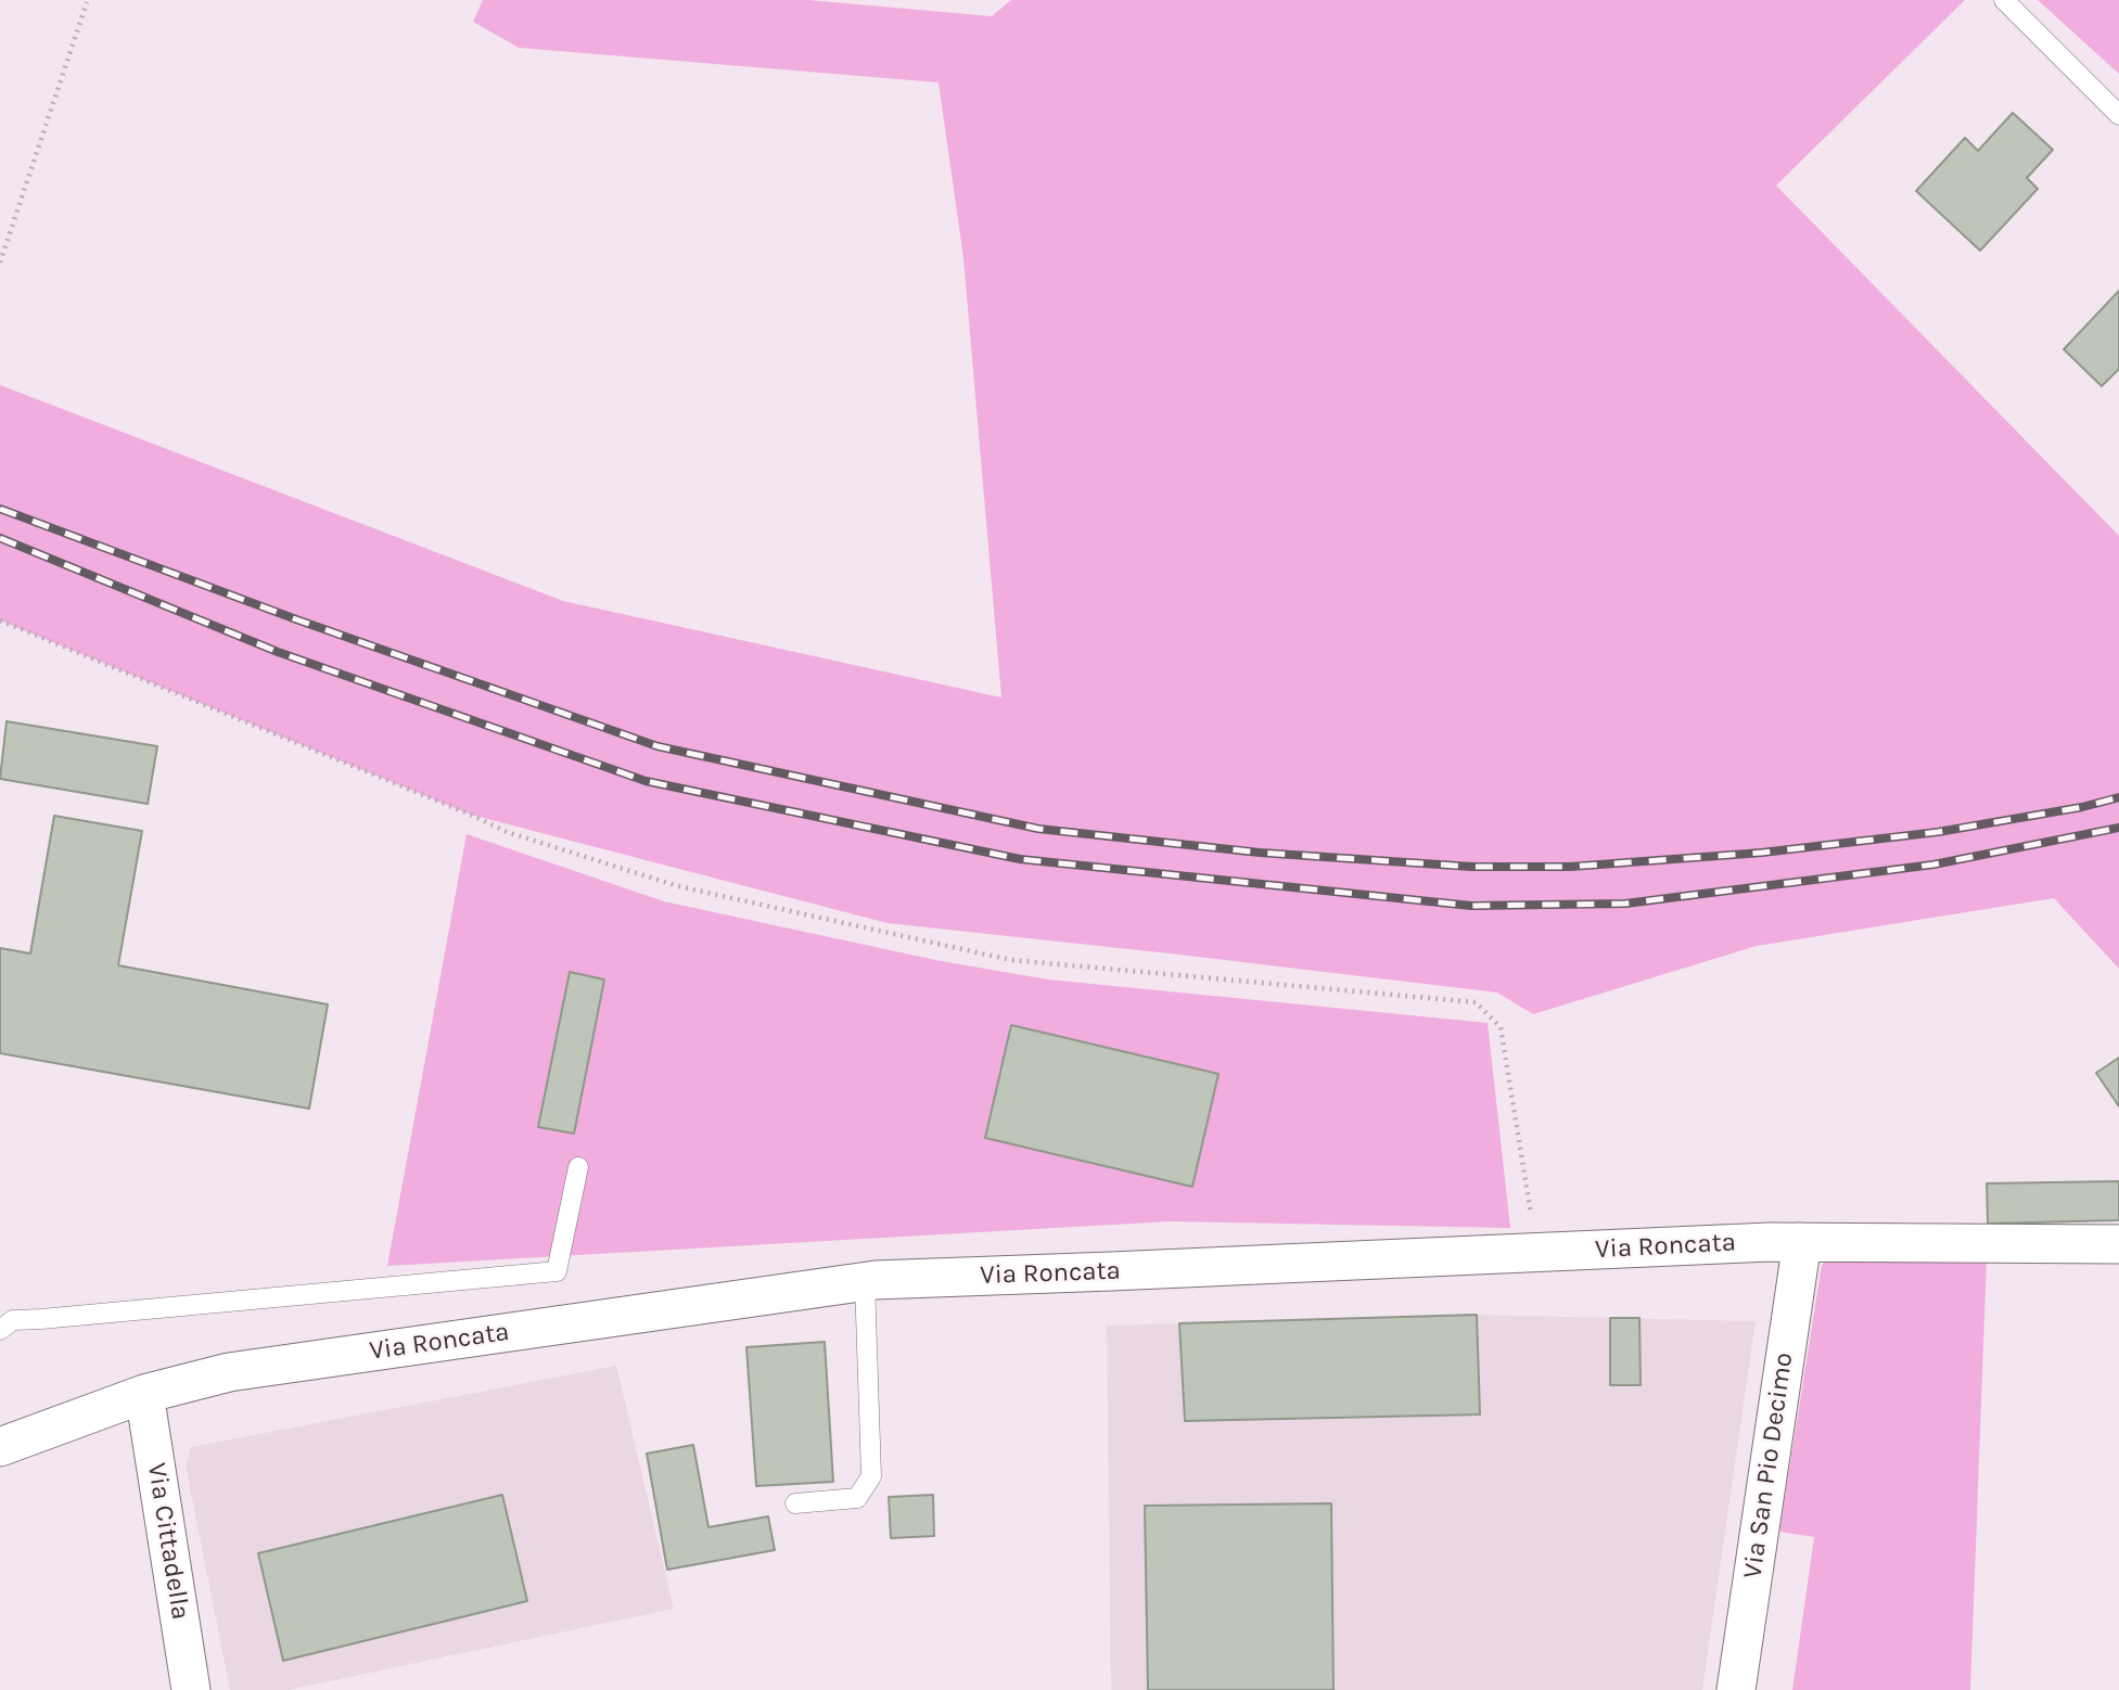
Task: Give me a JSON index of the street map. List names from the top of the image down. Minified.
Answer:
{"streets":{"street":["Via Roncata","Via San Pio Decimo","Via Cittadella"]},"crossings":[["Via Roncata","Via San Pio Decimo"],["Via Roncata","Via Cittadella"]]}
